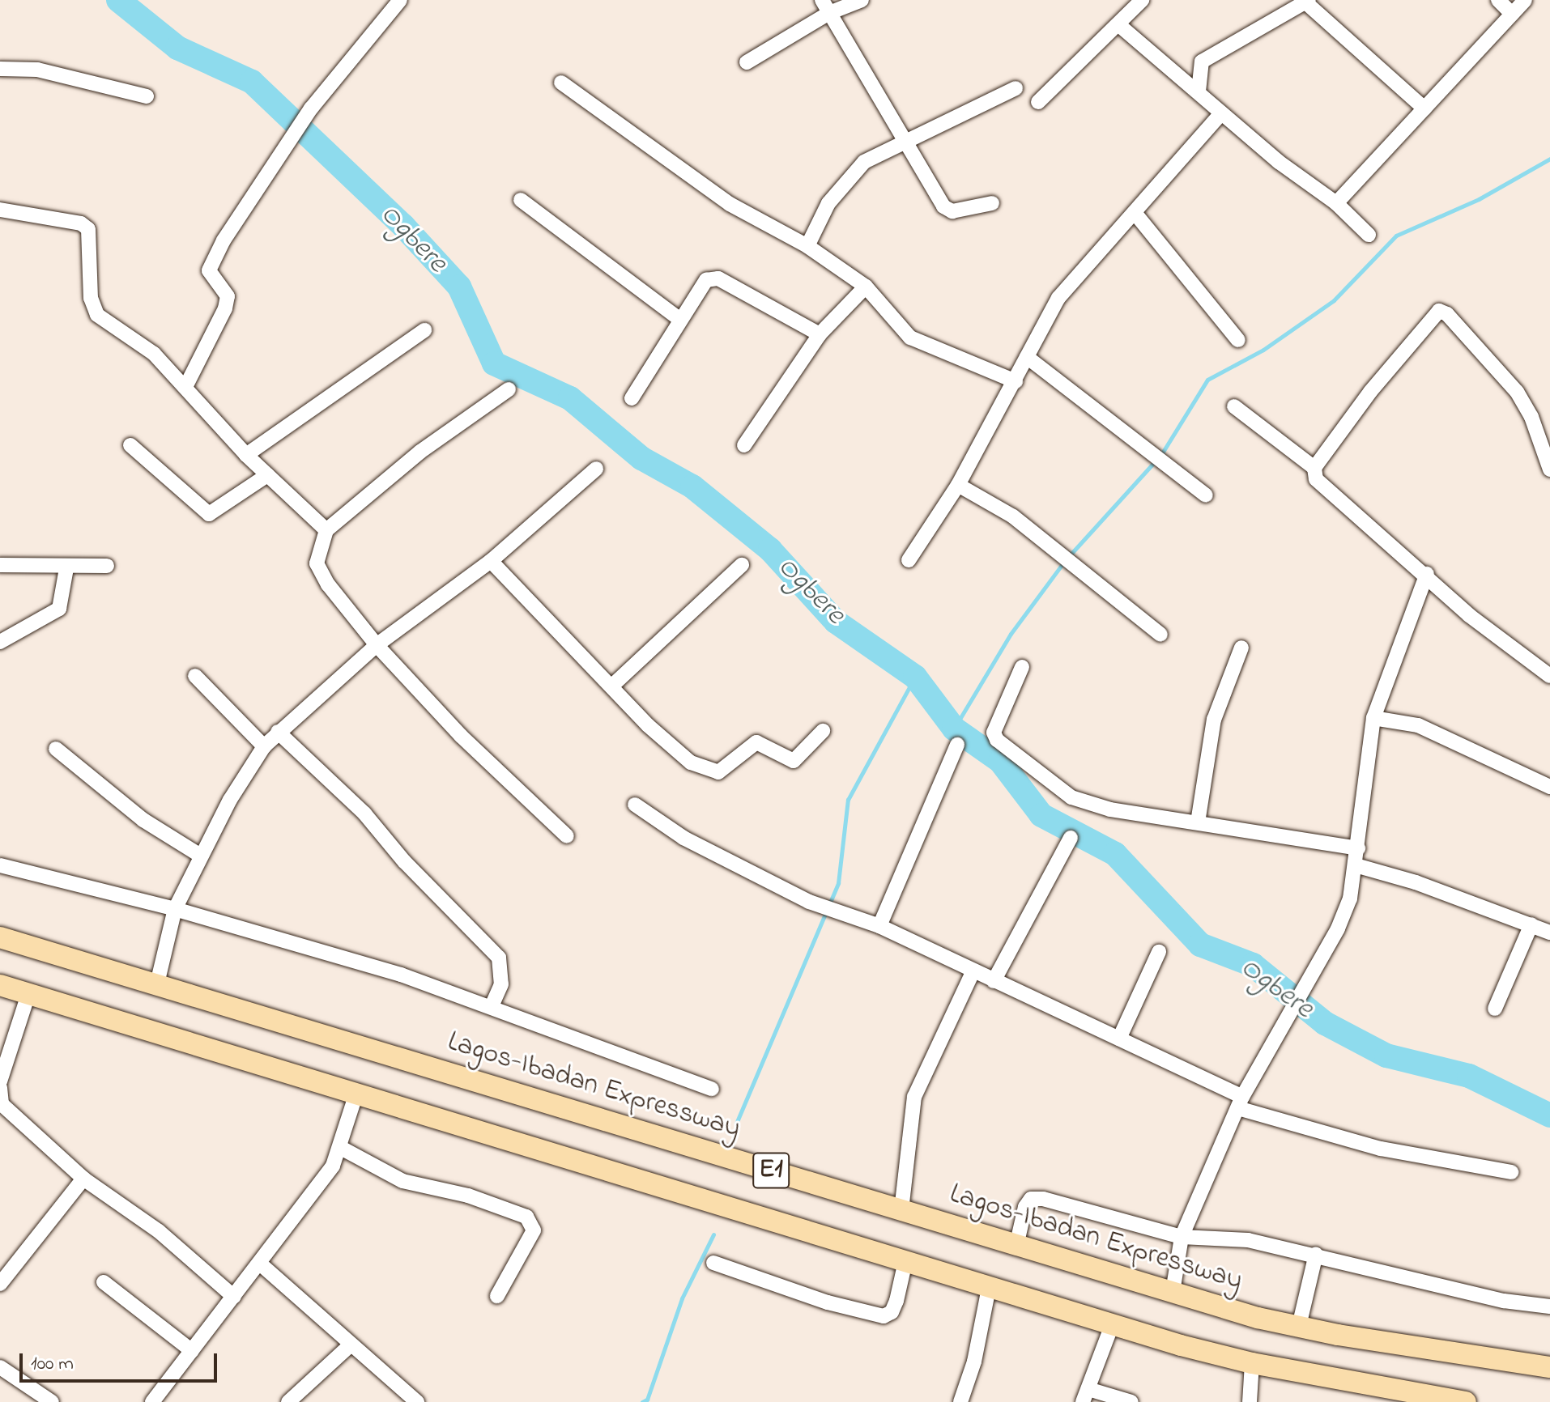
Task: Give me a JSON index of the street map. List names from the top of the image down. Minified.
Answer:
{"streets":{"highway":["Lagos-Ibadan Expressway","E1"]},"water":["Ogbere"],"scale_bar":"100 m"}
